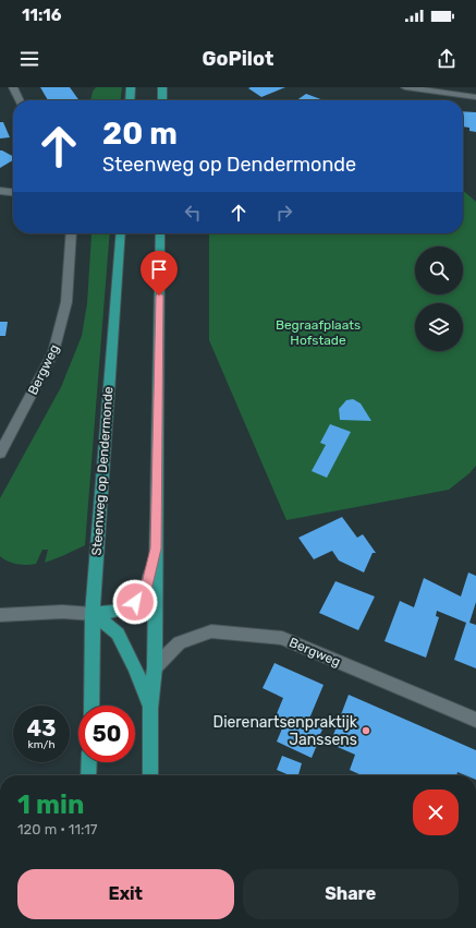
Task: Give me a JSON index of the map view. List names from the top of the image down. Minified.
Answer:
{"streets":{"main road":["Steenweg op Dendermonde"],"street":["Bergweg"]},"parks":["Begraafplaats Hofstade"],"places":["Dierenartsenpraktijk Janssens"],"page":{"status":"11:16","header":"GoPilot","turn":["20 m","Steenweg op Dendermonde"],"speed":"43 km/h","limit":"50","heading":["1 min","120 m · 11:17"],"buttons":["Exit","Share"]}}
